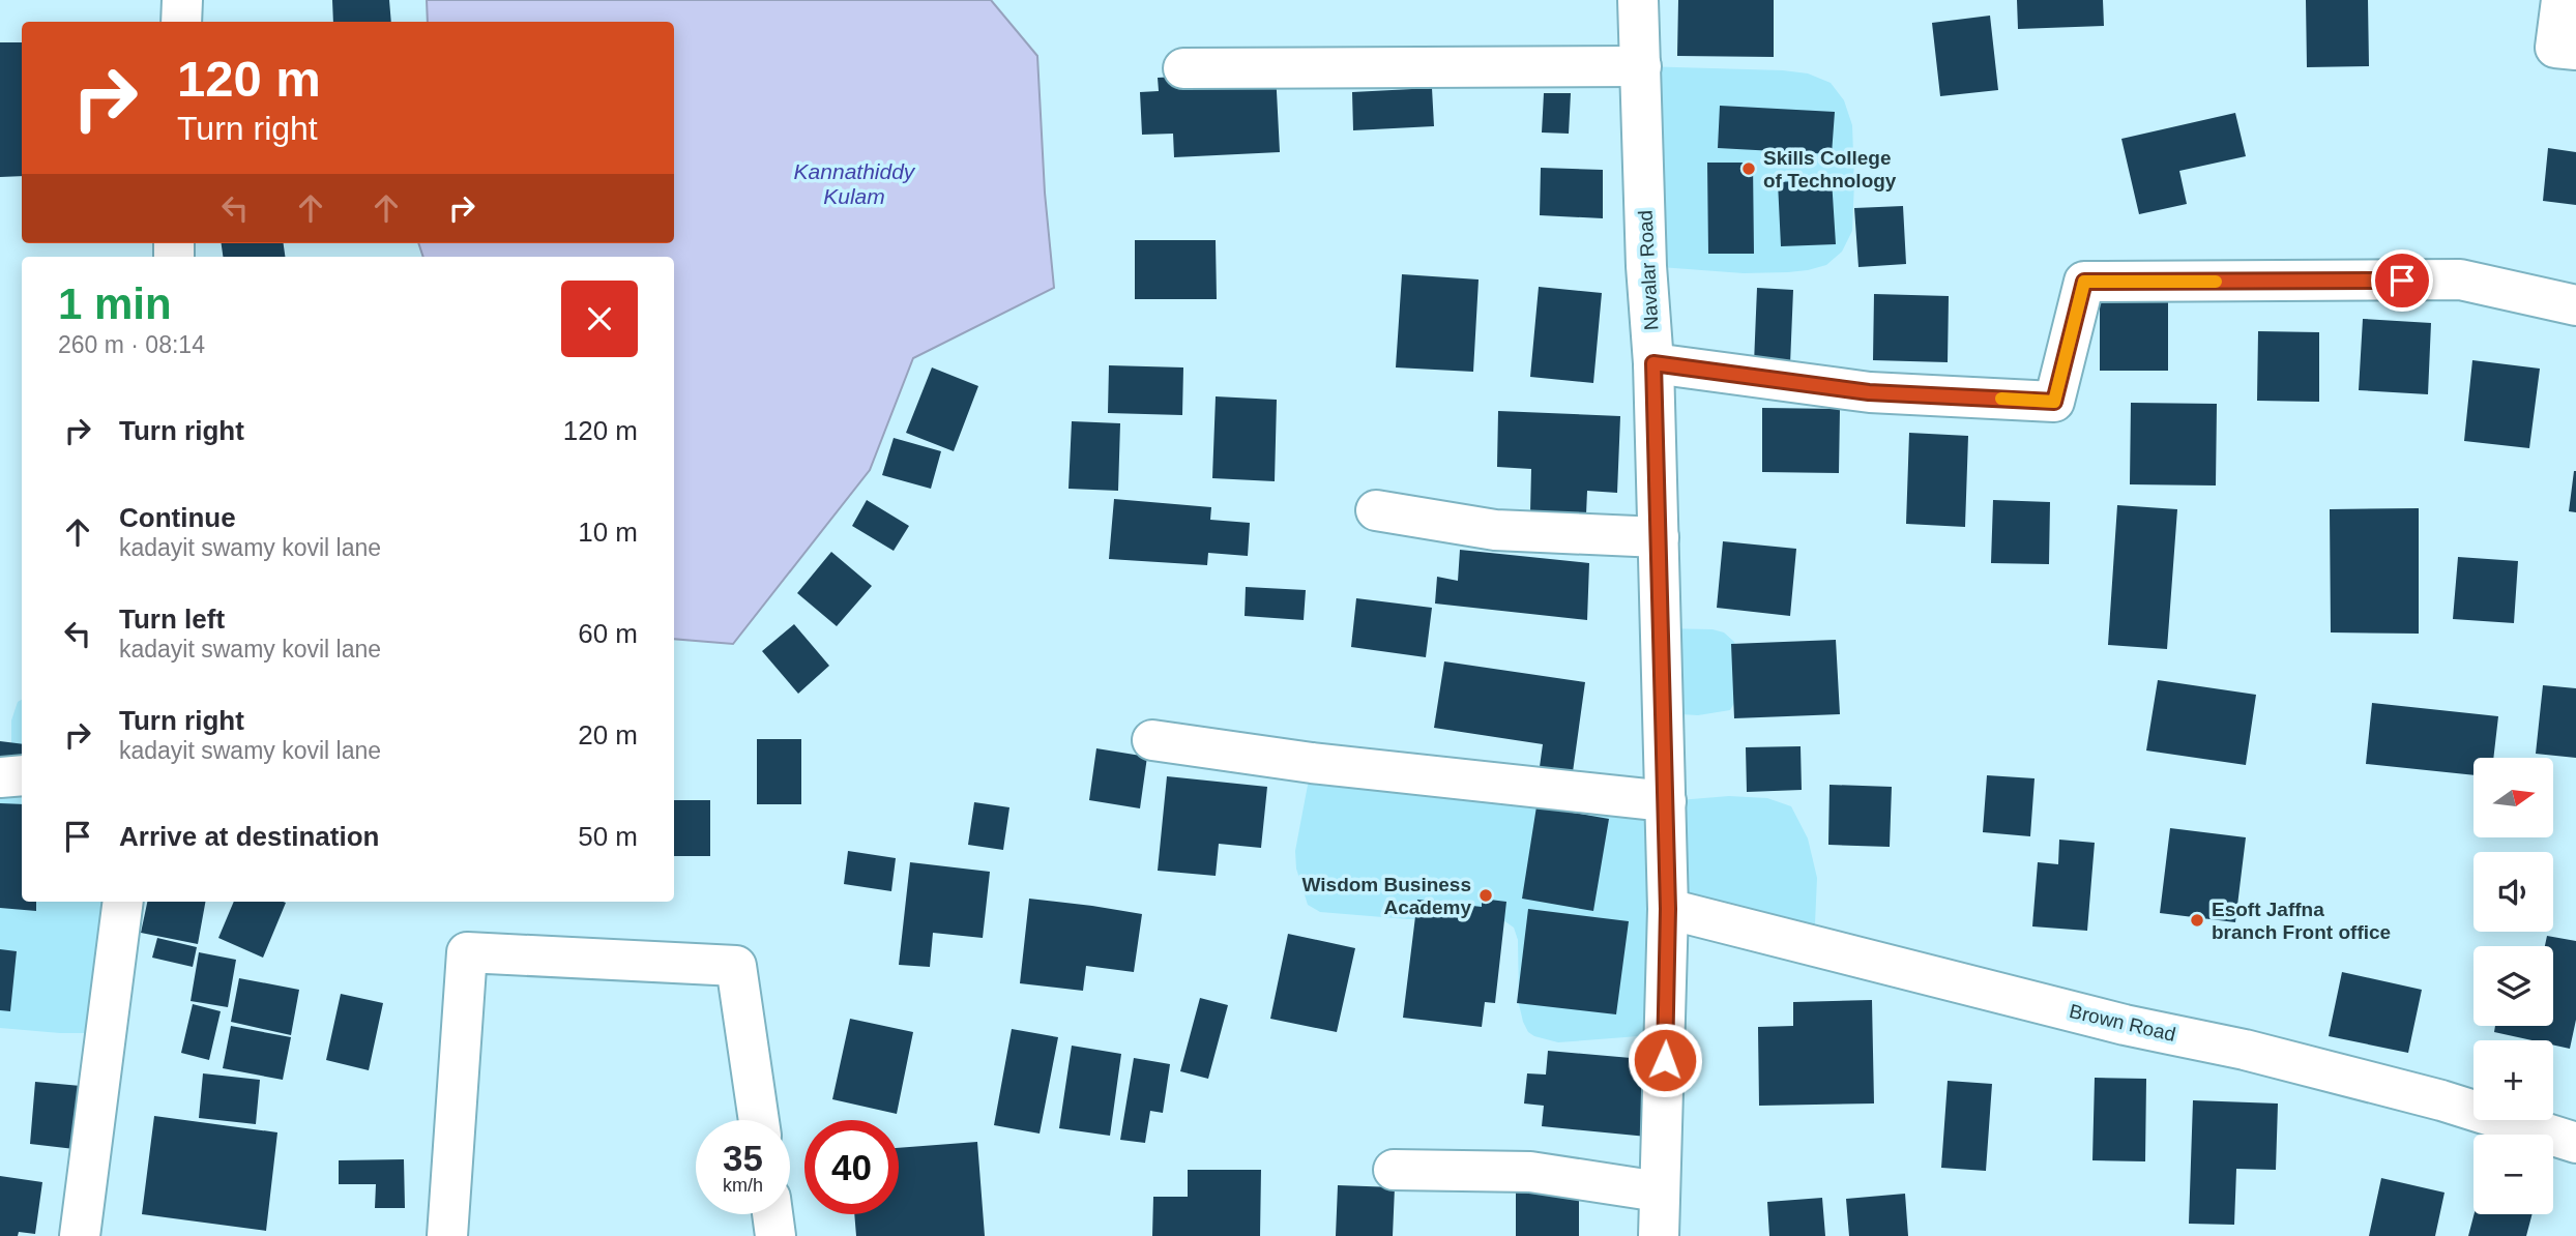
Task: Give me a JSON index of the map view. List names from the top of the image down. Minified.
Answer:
{"streets":{"street":["Navalar Road","Brown Road"]},"crossings":[["Navalar Road","Brown Road"]],"water":["Kannathiddy Kulam"],"places":["Skills College of Technology","Wisdom Business Academy","Esoft Jaffna branch Front office"],"north":"right","page":{"turn":["120 m","Turn right"],"heading":["1 min","260 m · 08:14"],"list":[{"name":"Turn right","value":"120 m"},{"name":"Continue","note":"kadayit swamy kovil lane","value":"10 m"},{"name":"Turn left","note":"kadayit swamy kovil lane","value":"60 m"},{"name":"Turn right","note":"kadayit swamy kovil lane","value":"20 m"},{"name":"Arrive at destination","value":"50 m"}],"map_buttons":["+","−"],"speed":"35 km/h","limit":"40"}}
